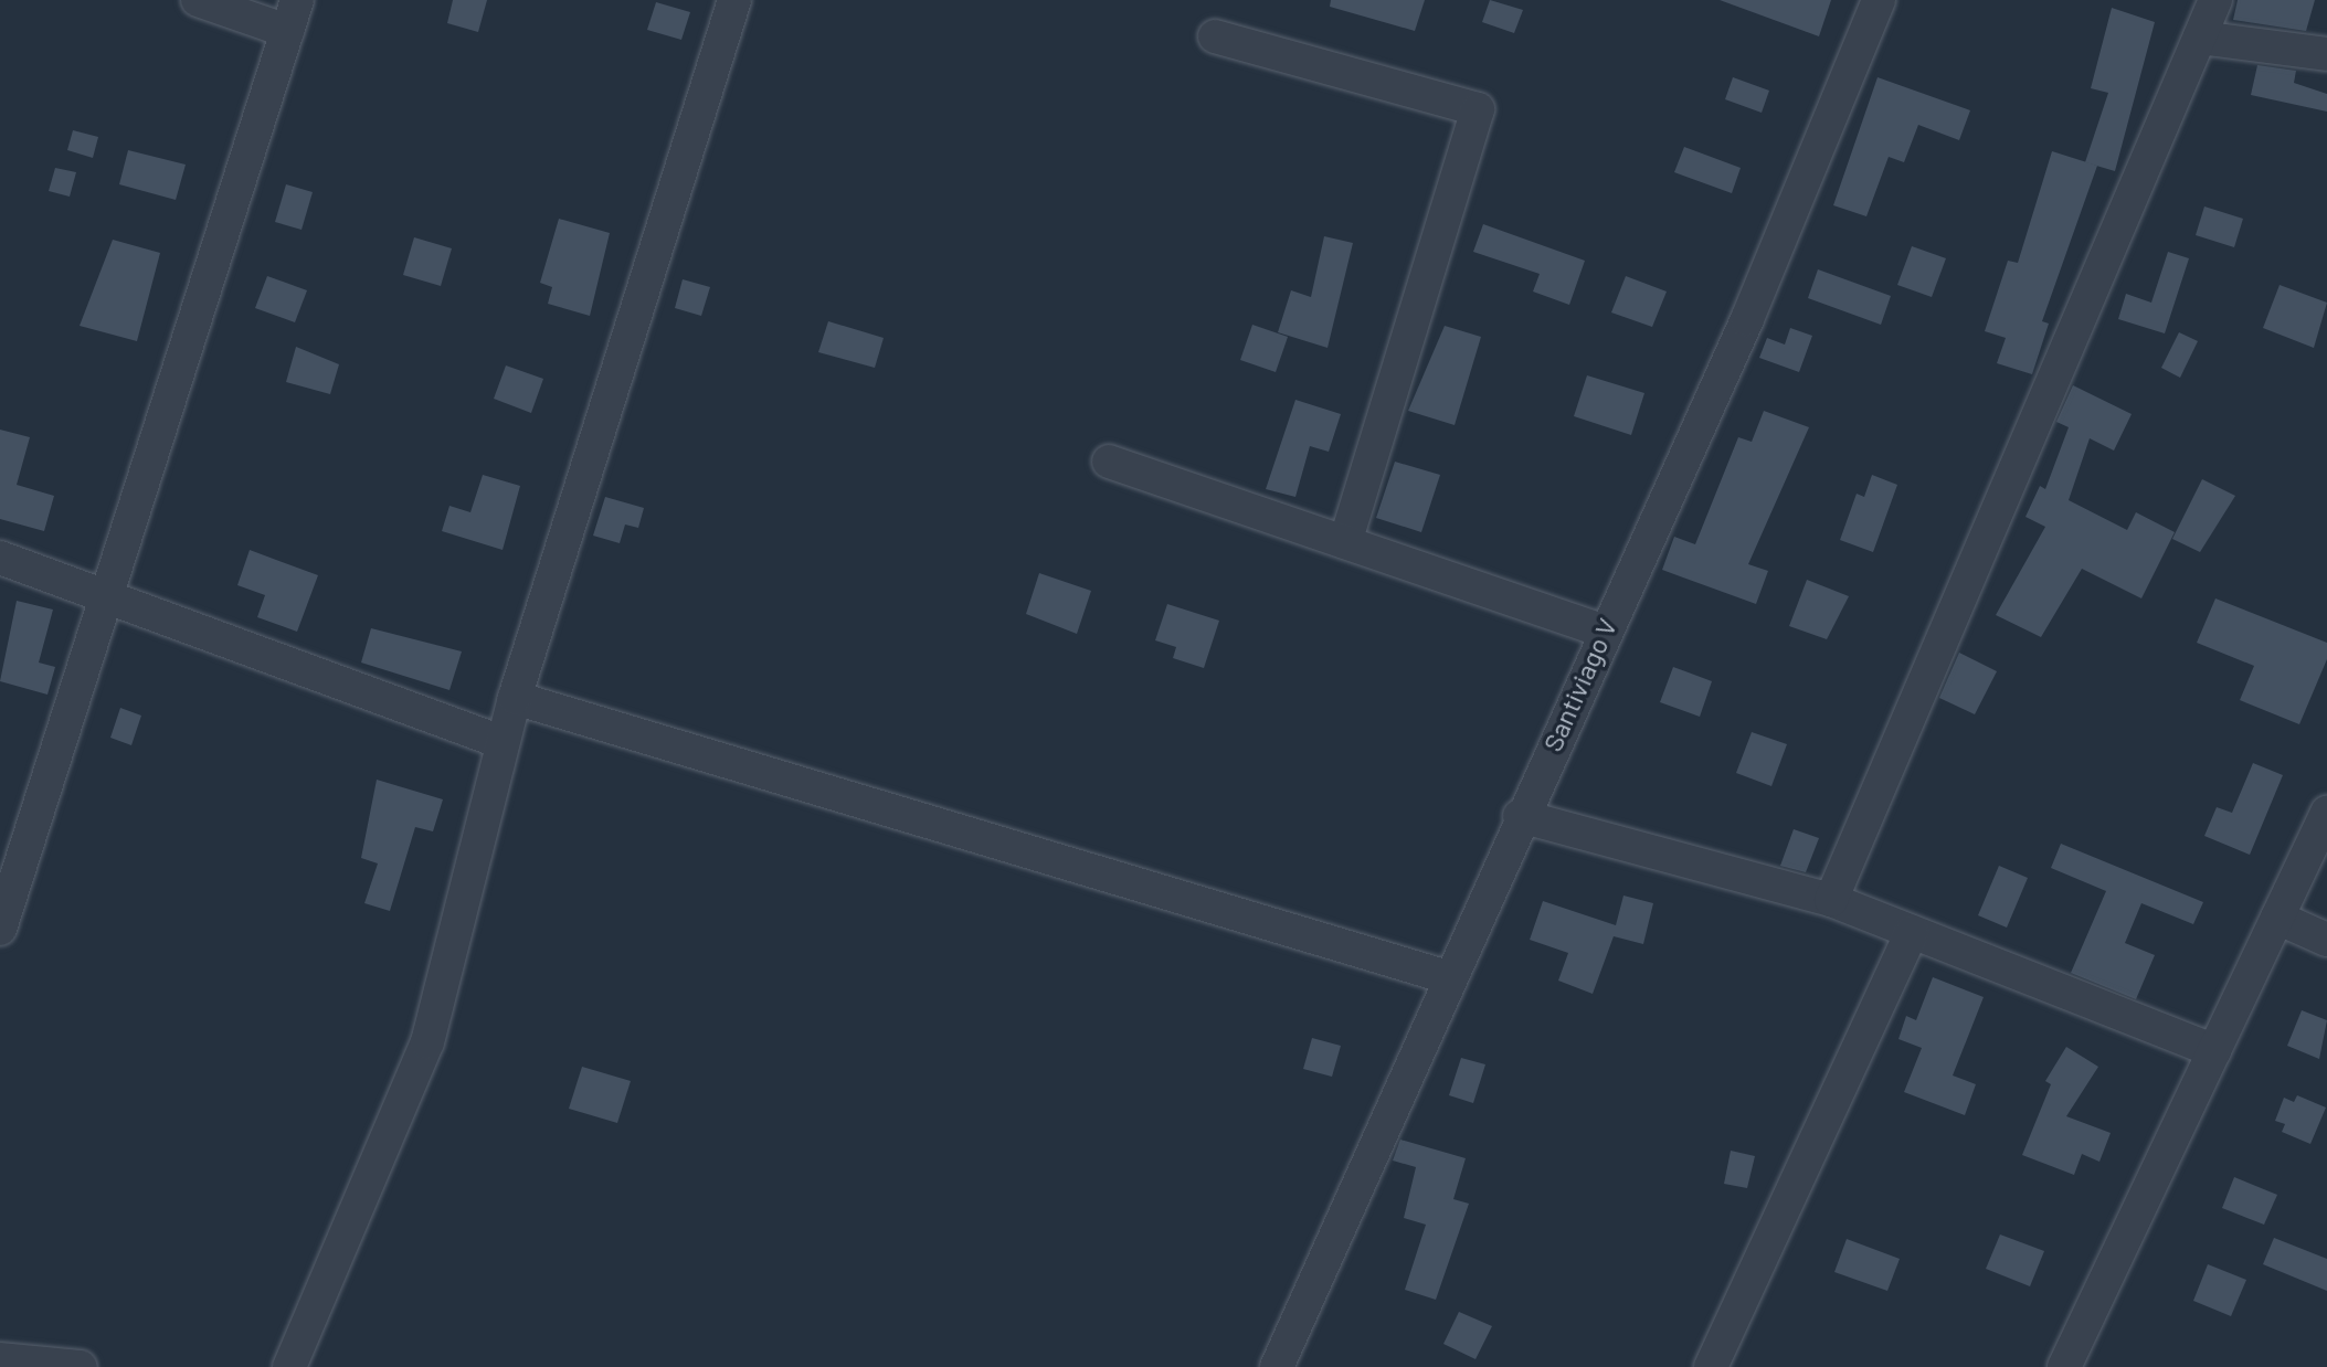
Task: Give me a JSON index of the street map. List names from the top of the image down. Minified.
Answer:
{"streets":{"street":["Santiviago V"]}}
